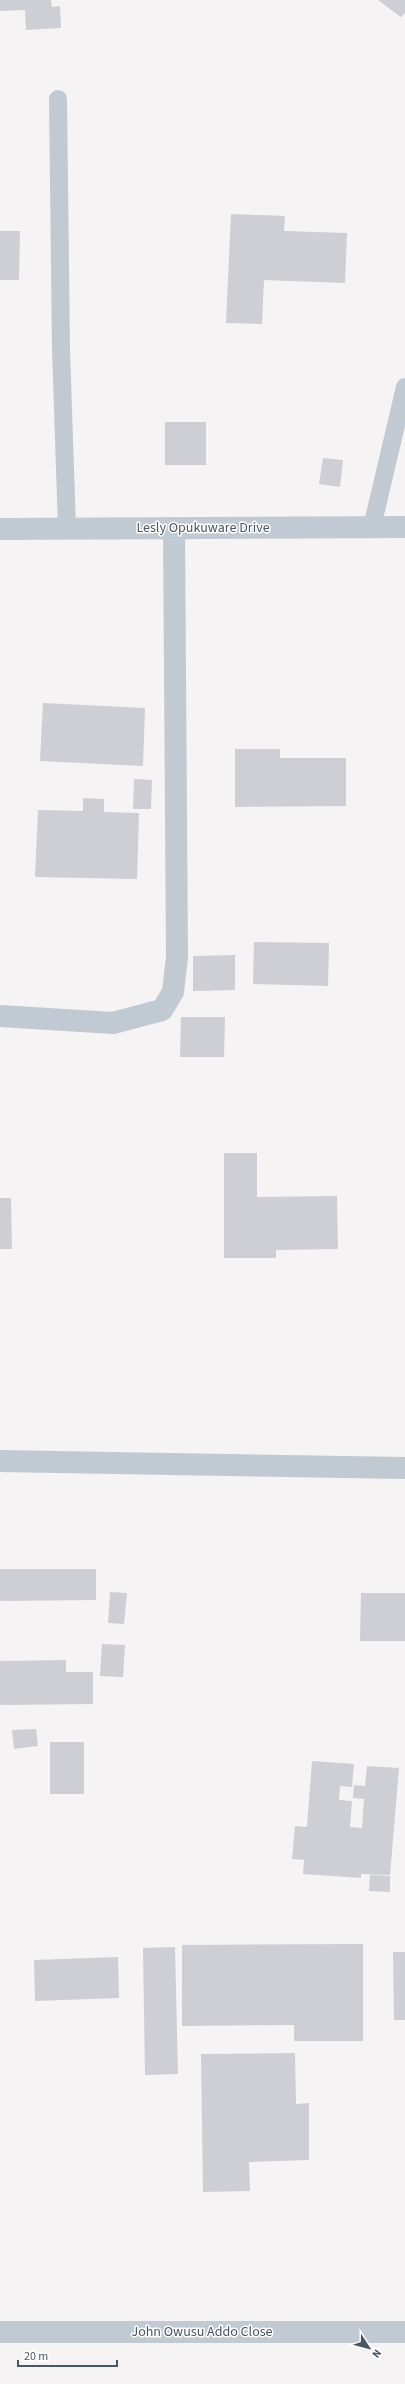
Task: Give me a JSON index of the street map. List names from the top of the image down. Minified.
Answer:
{"streets":{"street":["Lesly Opukuware Drive","John Owusu Addo Close"]},"scale_bar":"20 m","north":"bottom right"}
